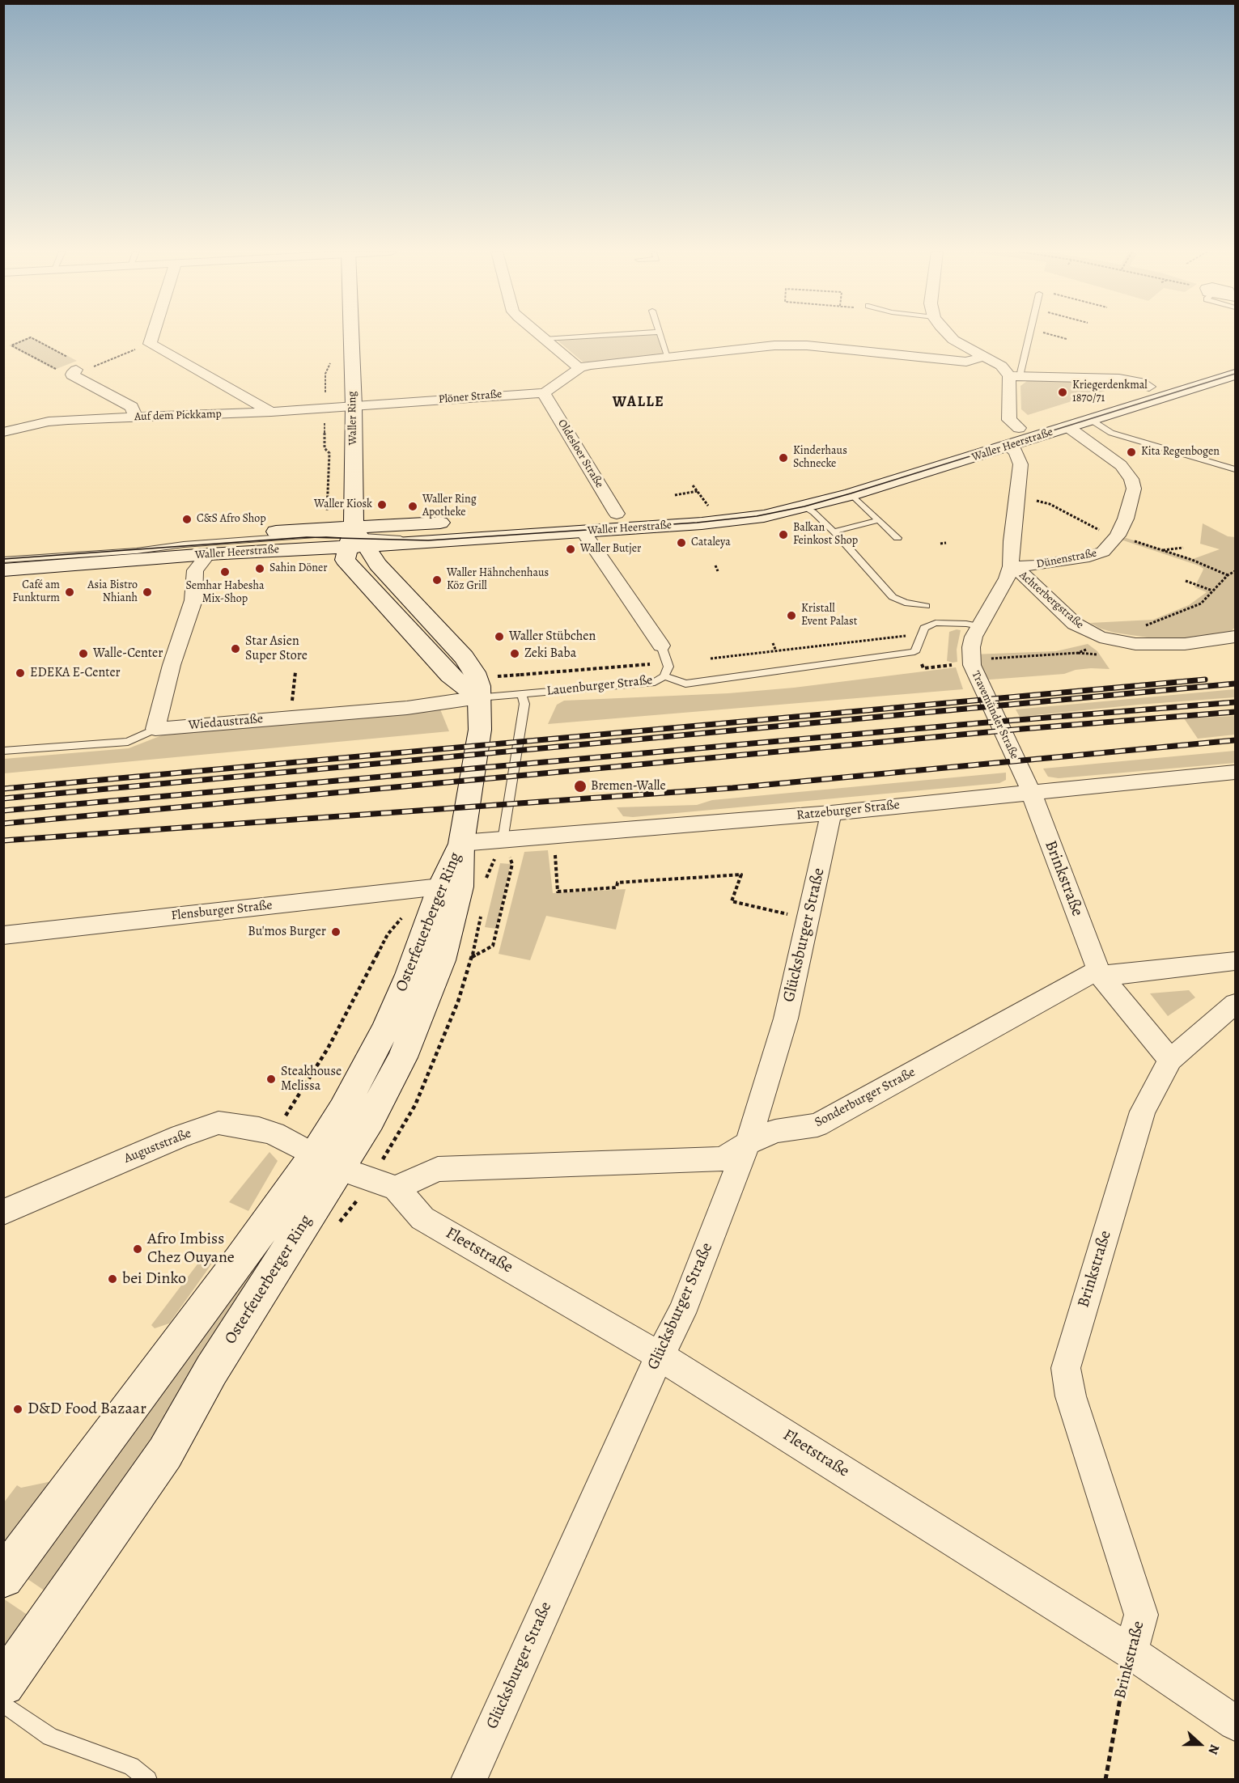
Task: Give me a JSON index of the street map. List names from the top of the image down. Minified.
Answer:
{"streets":{"main road":["Waller Ring","Waller Heerstraße","Osterfeuerberger Ring"],"street":["Plöner Straße","Auf dem Pickkamp","Oldesloer Straße","Dünenstraße","Achterbergstraße","Lauenburger Straße","Travemünder Straße","Wiedaustraße","Ratzeburger Straße","Brinkstraße","Flensburger Straße","Glücksburger Straße","Sonderburger Straße","Auguststraße","Fleetstraße"]},"crossings":[["Plöner Straße","Auf dem Pickkamp"],["Plöner Straße","Waller Ring"],["Plöner Straße","Oldesloer Straße"],["Auf dem Pickkamp","Waller Ring"],["Waller Ring","Waller Heerstraße"],["Waller Heerstraße","Oldesloer Straße"],["Waller Heerstraße","Dünenstraße"],["Waller Heerstraße","Lauenburger Straße"],["Waller Heerstraße","Travemünder Straße"],["Dünenstraße","Achterbergstraße"],["Dünenstraße","Travemünder Straße"],["Achterbergstraße","Travemünder Straße"],["Lauenburger Straße","Wiedaustraße"],["Lauenburger Straße","Osterfeuerberger Ring"],["Travemünder Straße","Ratzeburger Straße"],["Travemünder Straße","Brinkstraße"],["Wiedaustraße","Osterfeuerberger Ring"],["Ratzeburger Straße","Brinkstraße"],["Ratzeburger Straße","Osterfeuerberger Ring"],["Ratzeburger Straße","Glücksburger Straße"],["Brinkstraße","Sonderburger Straße"],["Brinkstraße","Fleetstraße"],["Flensburger Straße","Osterfeuerberger Ring"],["Osterfeuerberger Ring","Auguststraße"],["Glücksburger Straße","Sonderburger Straße"],["Glücksburger Straße","Fleetstraße"],["Sonderburger Straße","Fleetstraße"]],"districts":["WALLE"],"places":["Kriegerdenkmal 1870/71","Kita Regenbogen","Kinderhaus Schnecke","Waller Kiosk","Waller Ring Apotheke","C&S Afro Shop","Balkan Feinkost Shop","Cataleya","Waller Butjer","Sahin Döner","Semhar Habesha Mix-Shop","Waller Hähnchenhaus Köz Grill","Café am Funkturm","Asia Bistro Nhianh","Kristall Event Palast","Waller Stübchen","Star Asien Super Store","Walle-Center","Zeki Baba","EDEKA E-Center","Bremen-Walle","Bu'mos Burger","Steakhouse Melissa","Afro Imbiss Chez Ouyane","bei Dinko","D&D Food Bazaar"],"north":"right"}
